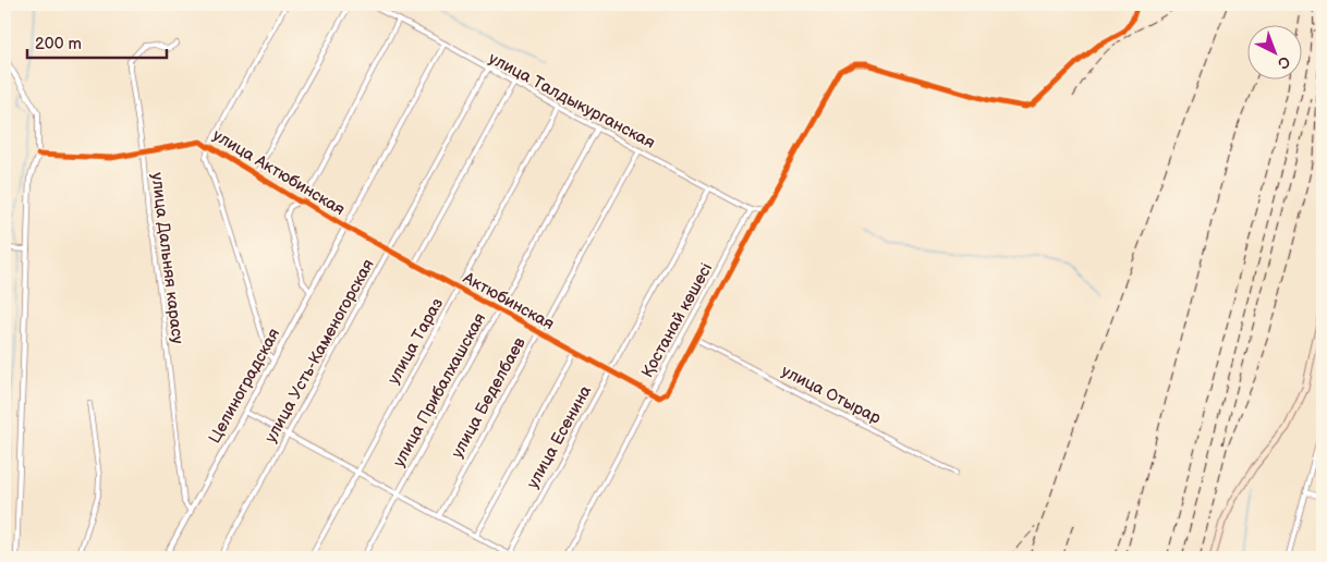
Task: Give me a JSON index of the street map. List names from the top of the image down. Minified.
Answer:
{"streets":{"street":["улица Талдыкурганская","улица Актюбинская","улица Дальняя карасу","Актюбинская","Қостанай көшесі","улица Тараз","улица Усть-Каменогорская","Целиноградская","улица Прибалхашская","улица Отырар","улица Беделбаев","улица Есенина"]},"crossings":[["улица Талдыкурганская","Қостанай көшесі"],["улица Талдыкурганская","улица Тараз"],["улица Талдыкурганская","улица Усть-Каменогорская"],["улица Талдыкурганская","улица Прибалхашская"],["улица Талдыкурганская","улица Беделбаев"],["улица Талдыкурганская","улица Есенина"],["улица Актюбинская","улица Дальняя карасу"],["улица Актюбинская","Актюбинская"],["улица Актюбинская","Целиноградская"],["улица Дальняя карасу","Целиноградская"],["Актюбинская","Қостанай көшесі"],["Актюбинская","улица Тараз"],["Актюбинская","улица Усть-Каменогорская"],["Актюбинская","Целиноградская"],["Актюбинская","улица Прибалхашская"],["Актюбинская","улица Отырар"],["Актюбинская","улица Беделбаев"],["Актюбинская","улица Есенина"]],"scale_bar":"200 m","north":"bottom right"}
